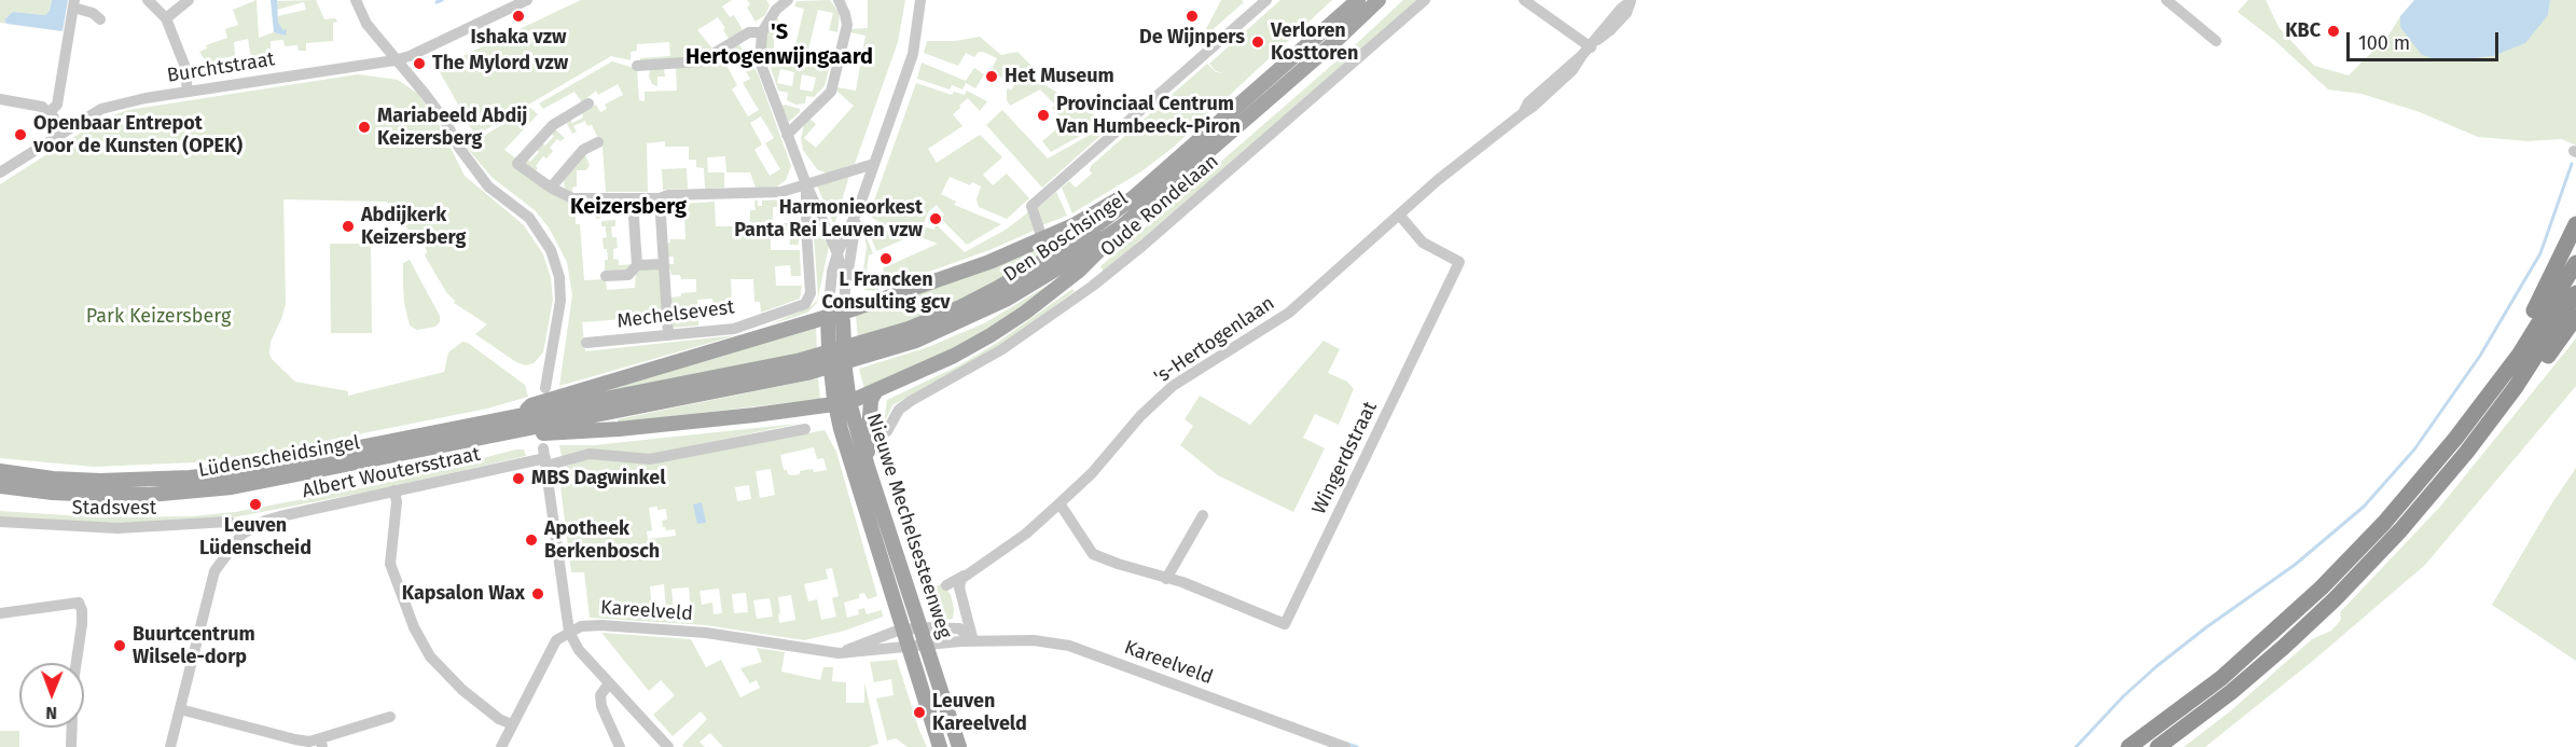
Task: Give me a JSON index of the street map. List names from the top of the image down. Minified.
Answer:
{"streets":{"main road":["Den Boschsingel","Lüdenscheidsingel","Nieuwe Mechelsesteenweg"],"street":["Burchtstraat","Oude Rondelaan","Mechelsevest","'s-Hertogenlaan","Wingerdstraat","Albert Woutersstraat","Stadsvest","Kareelveld"]},"crossings":[["Den Boschsingel","Lüdenscheidsingel"],["'s-Hertogenlaan","Wingerdstraat"],["Albert Woutersstraat","Stadsvest"],["Nieuwe Mechelsesteenweg","Kareelveld"]],"districts":["'S Hertogenwijngaard","Keizersberg"],"parks":["Park Keizersberg"],"places":["Ishaka vzw","De Wijnpers","KBC","Verloren Kosttoren","The Mylord vzw","Het Museum","Provinciaal Centrum Van Humbeeck-Piron","Mariabeeld Abdij Keizersberg","Openbaar Entrepot voor de Kunsten (OPEK)","Harmonieorkest Panta Rei Leuven vzw","Abdijkerk Keizersberg","L Francken Consulting gcv","MBS Dagwinkel","Leuven Lüdenscheid","Apotheek Berkenbosch","Kapsalon Wax","Buurtcentrum Wilsele-dorp","Leuven Kareelveld"],"scale_bar":"100 m","north":"bottom"}
